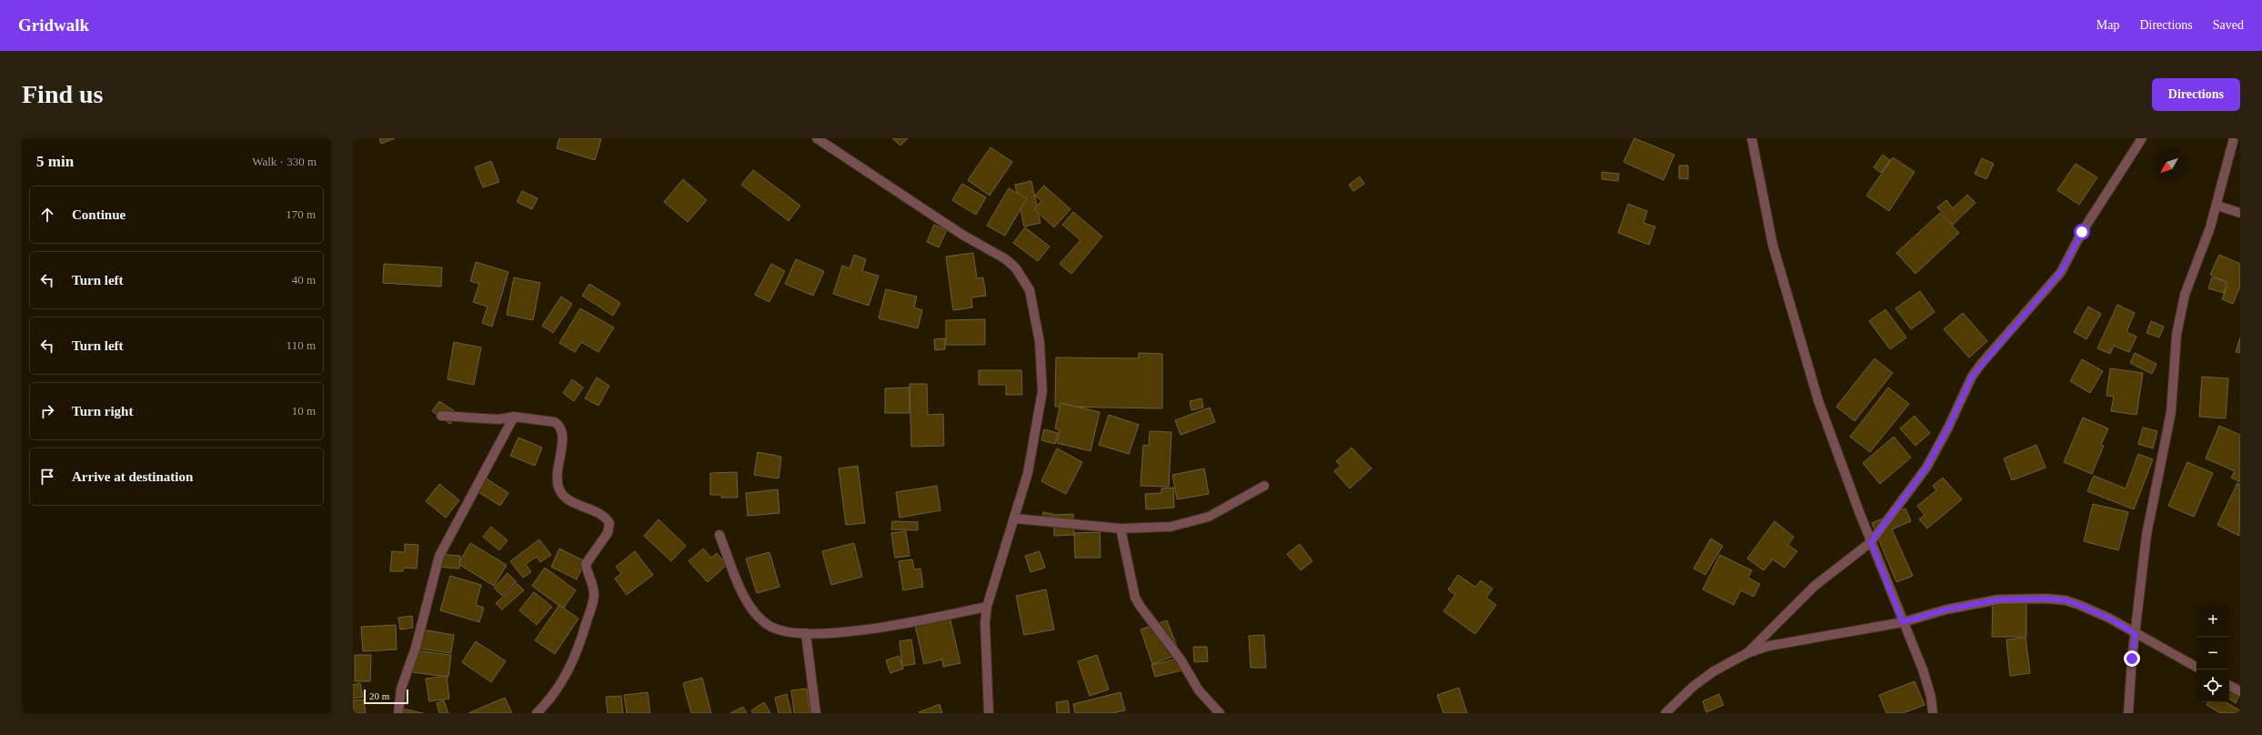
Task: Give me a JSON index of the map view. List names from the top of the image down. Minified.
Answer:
{"scale_bar":"20 m","north":"bottom left","page":{"header":"Gridwalk","nav":["Map","Directions","Saved"],"buttons":"Directions","title":"Find us","heading":["5 min","Walk · 330 m"],"list":[["Continue","170 m"],["Turn left","40 m"],["Turn left","110 m"],["Turn right","10 m"],"Arrive at destination"],"map_buttons":["+","−"],"scale":"20 m"}}
